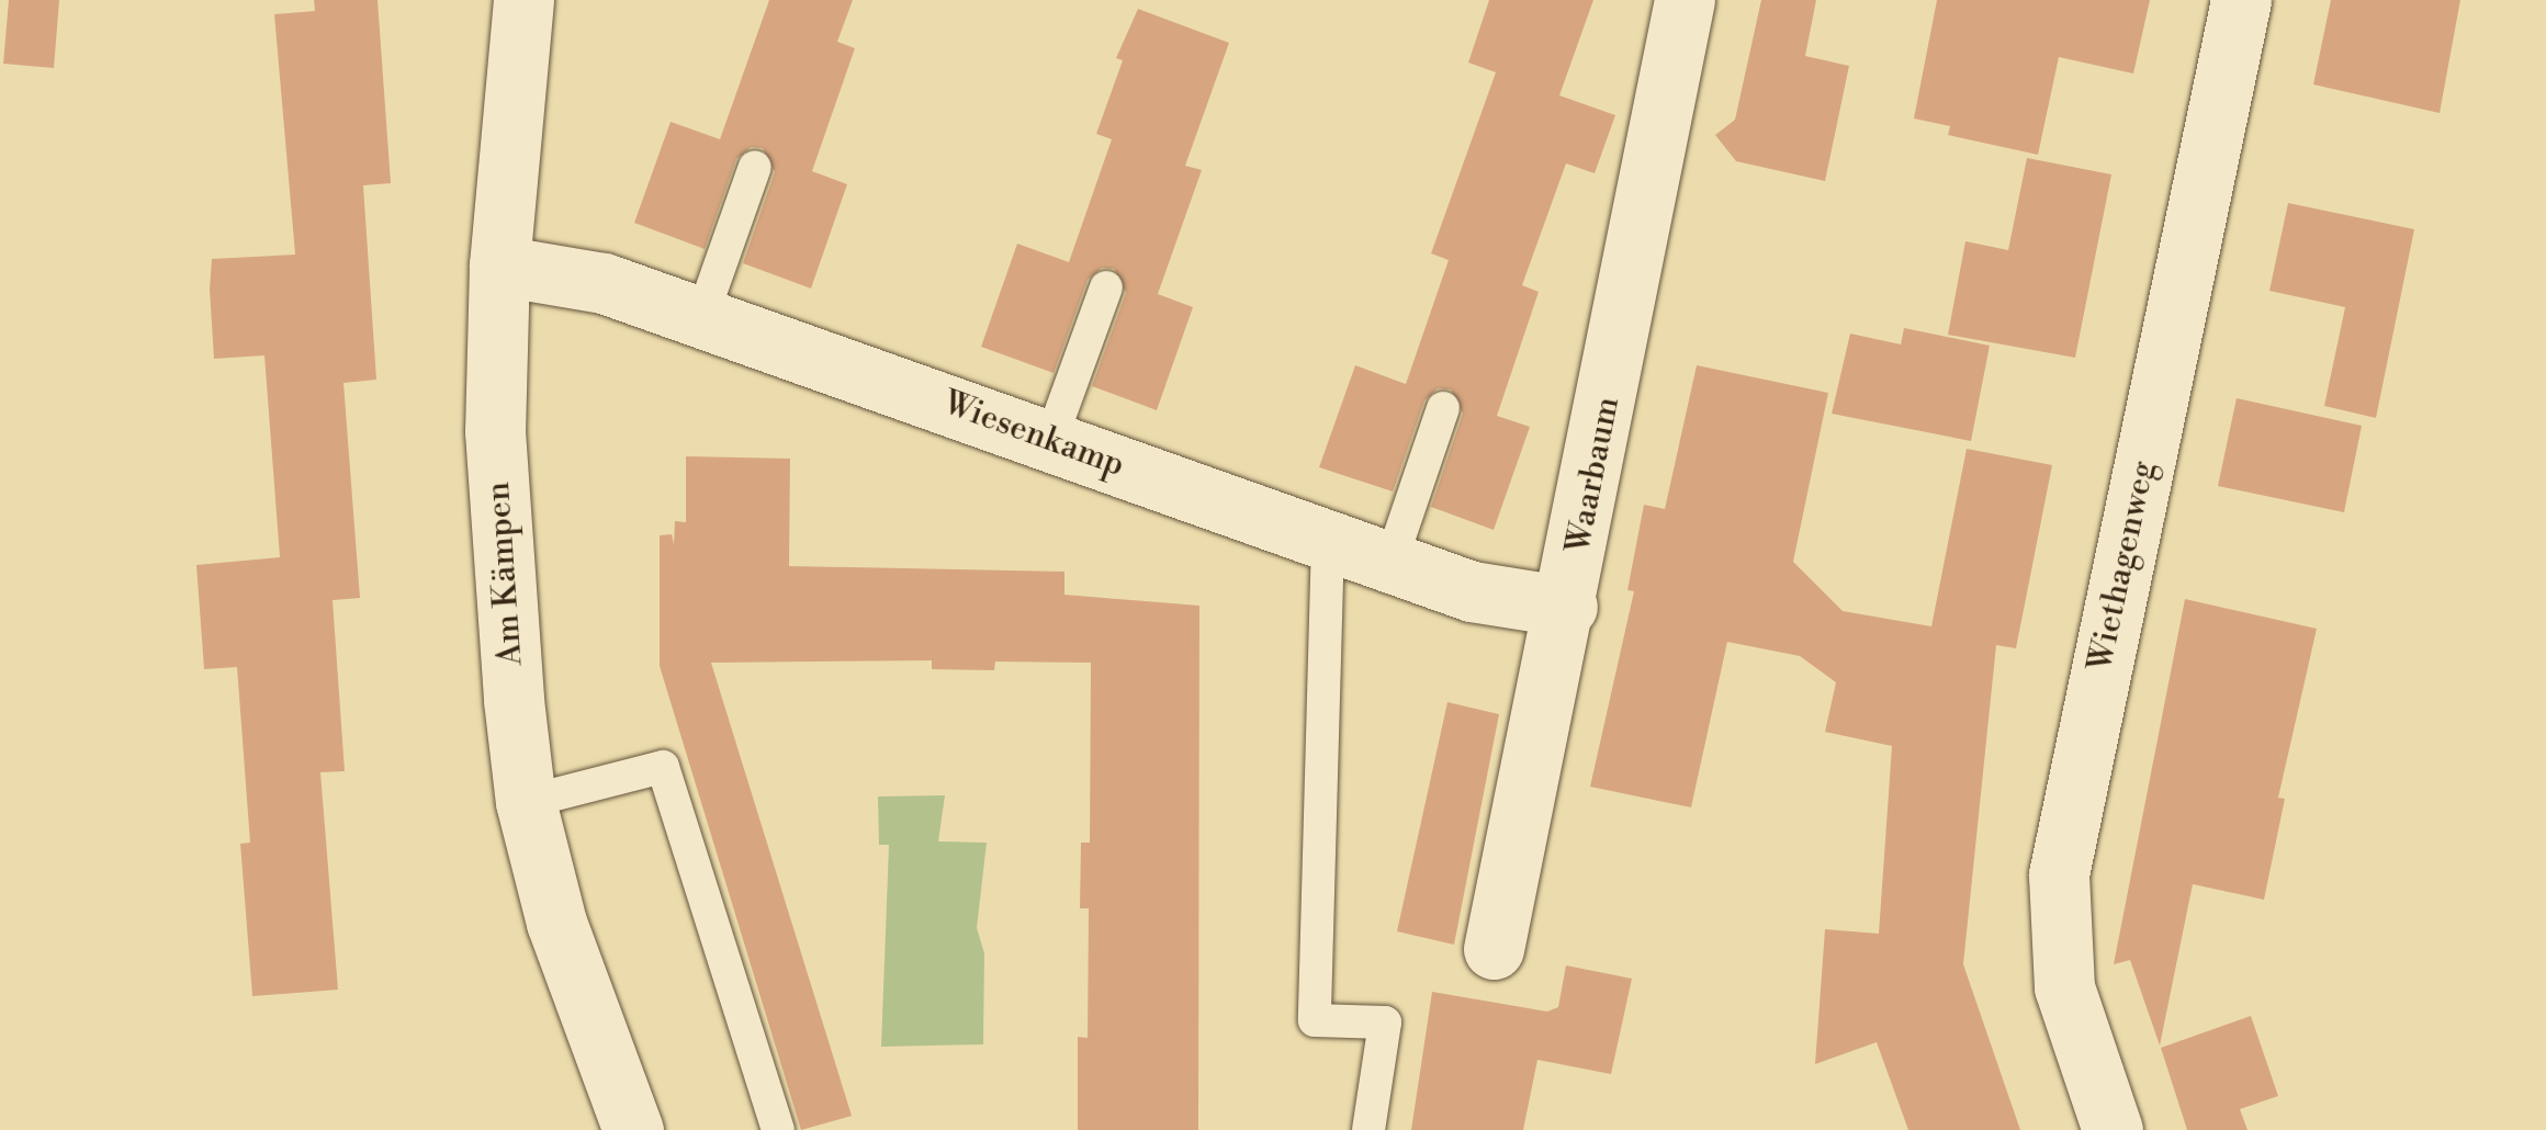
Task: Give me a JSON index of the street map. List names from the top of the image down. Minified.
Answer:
{"streets":{"street":["Wiesenkamp","Waarbaum","Wiethagenweg","Am Kämpen"]},"crossings":[["Wiesenkamp","Waarbaum"],["Wiesenkamp","Am Kämpen"]]}
